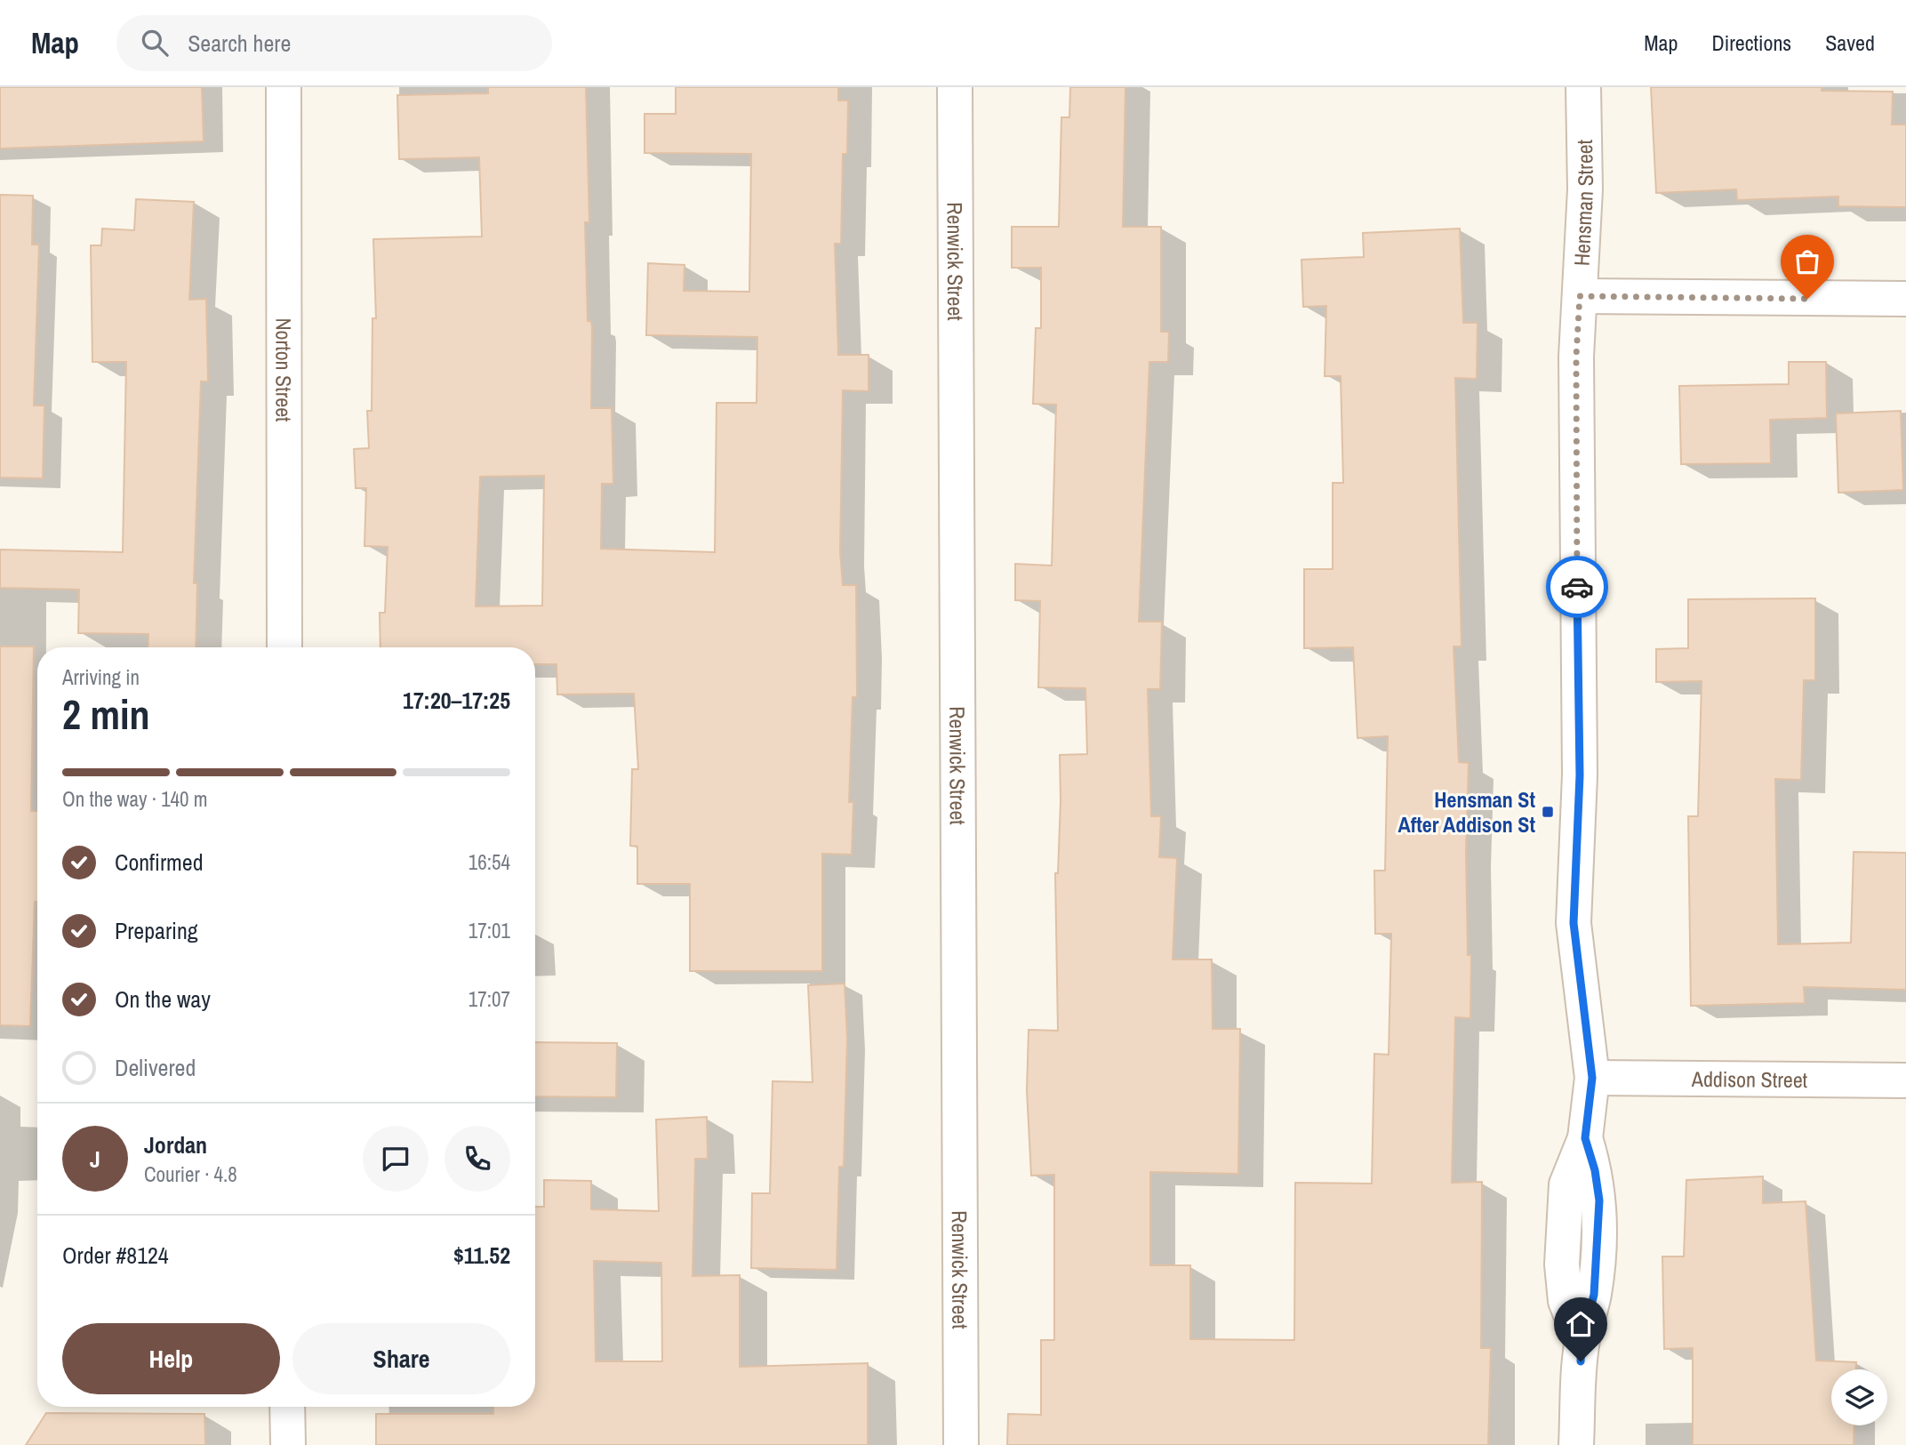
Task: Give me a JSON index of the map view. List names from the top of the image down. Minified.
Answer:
{"streets":{"street":["Hensman Street","Renwick Street","Norton Street","Addison Street"]},"crossings":[["Hensman Street","Addison Street"]],"places":{"transit":["Hensman St After Addison St"]},"page":{"header":"Map","search":"Search here","nav":["Map","Directions","Saved"],"heading":["2 min","Arriving in","17:20–17:25"],"panel":["Jordan","Courier · 4.8","Order #8124","$11.52"],"bar":"On the way · 140 m","list":[["Confirmed","16:54"],["Preparing","17:01"],["On the way","17:07"],"Delivered"],"round":"J","buttons":["Help","Share"]}}
